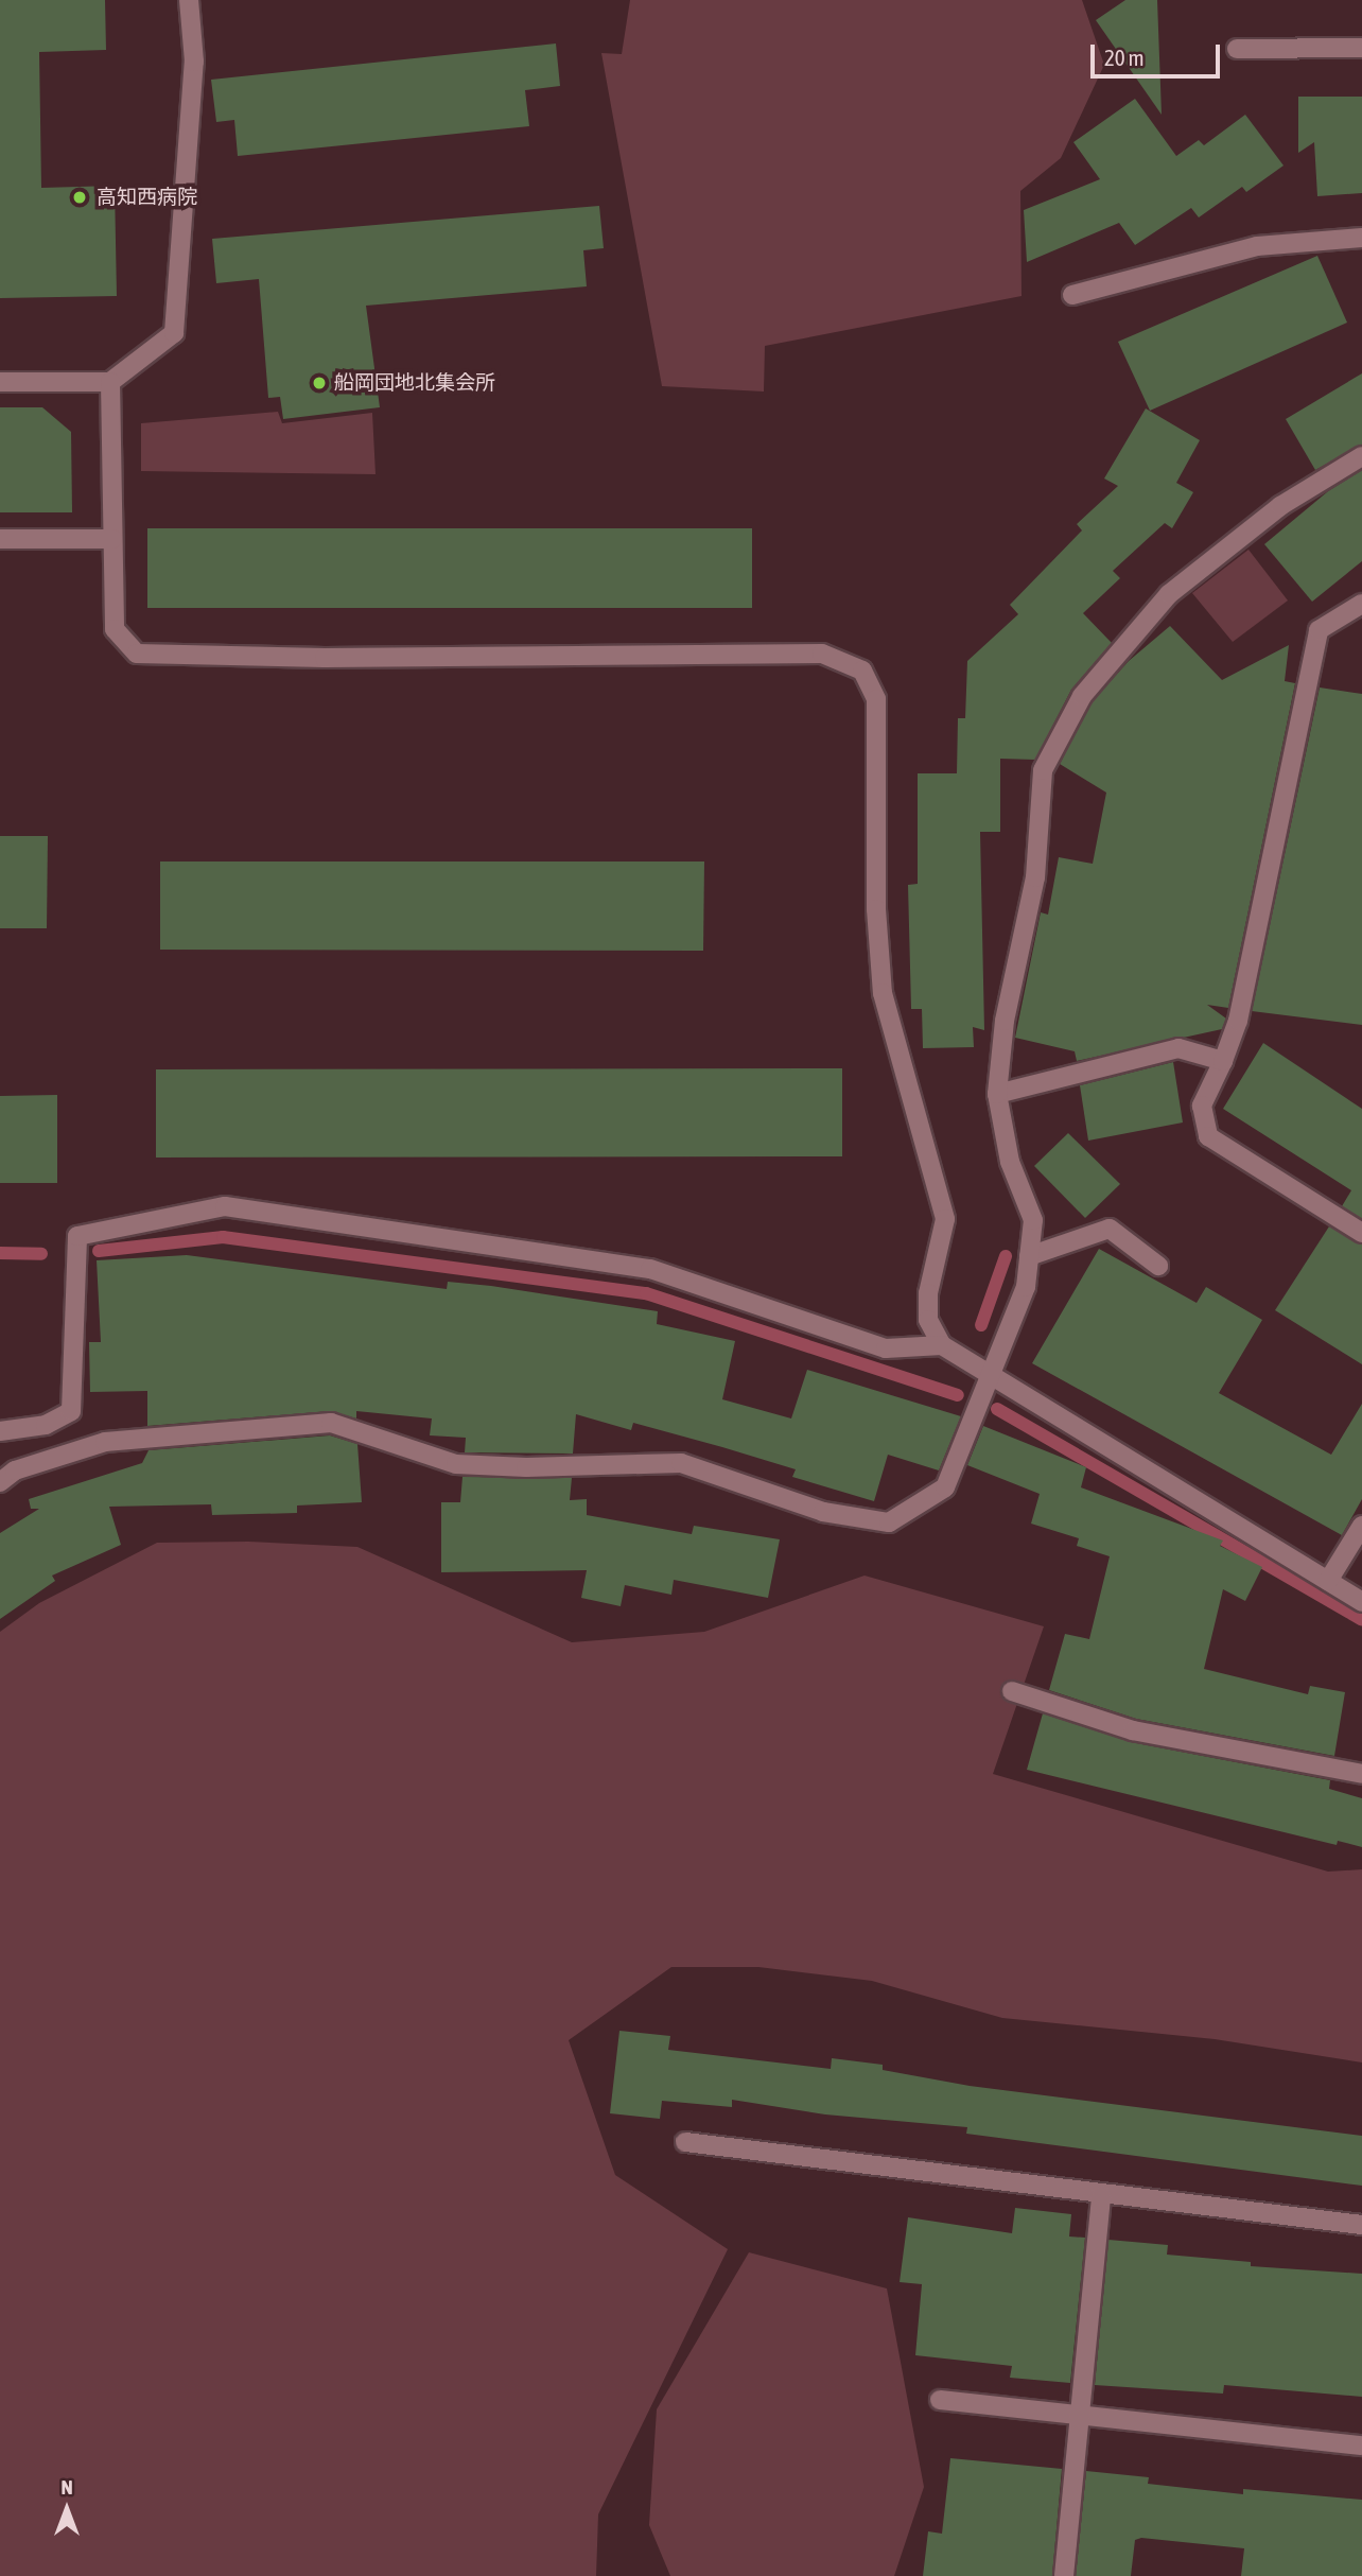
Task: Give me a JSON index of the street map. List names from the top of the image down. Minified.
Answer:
{"places":["高知西病院","船岡団地北集会所"],"scale_bar":"20 m","north":"top"}
